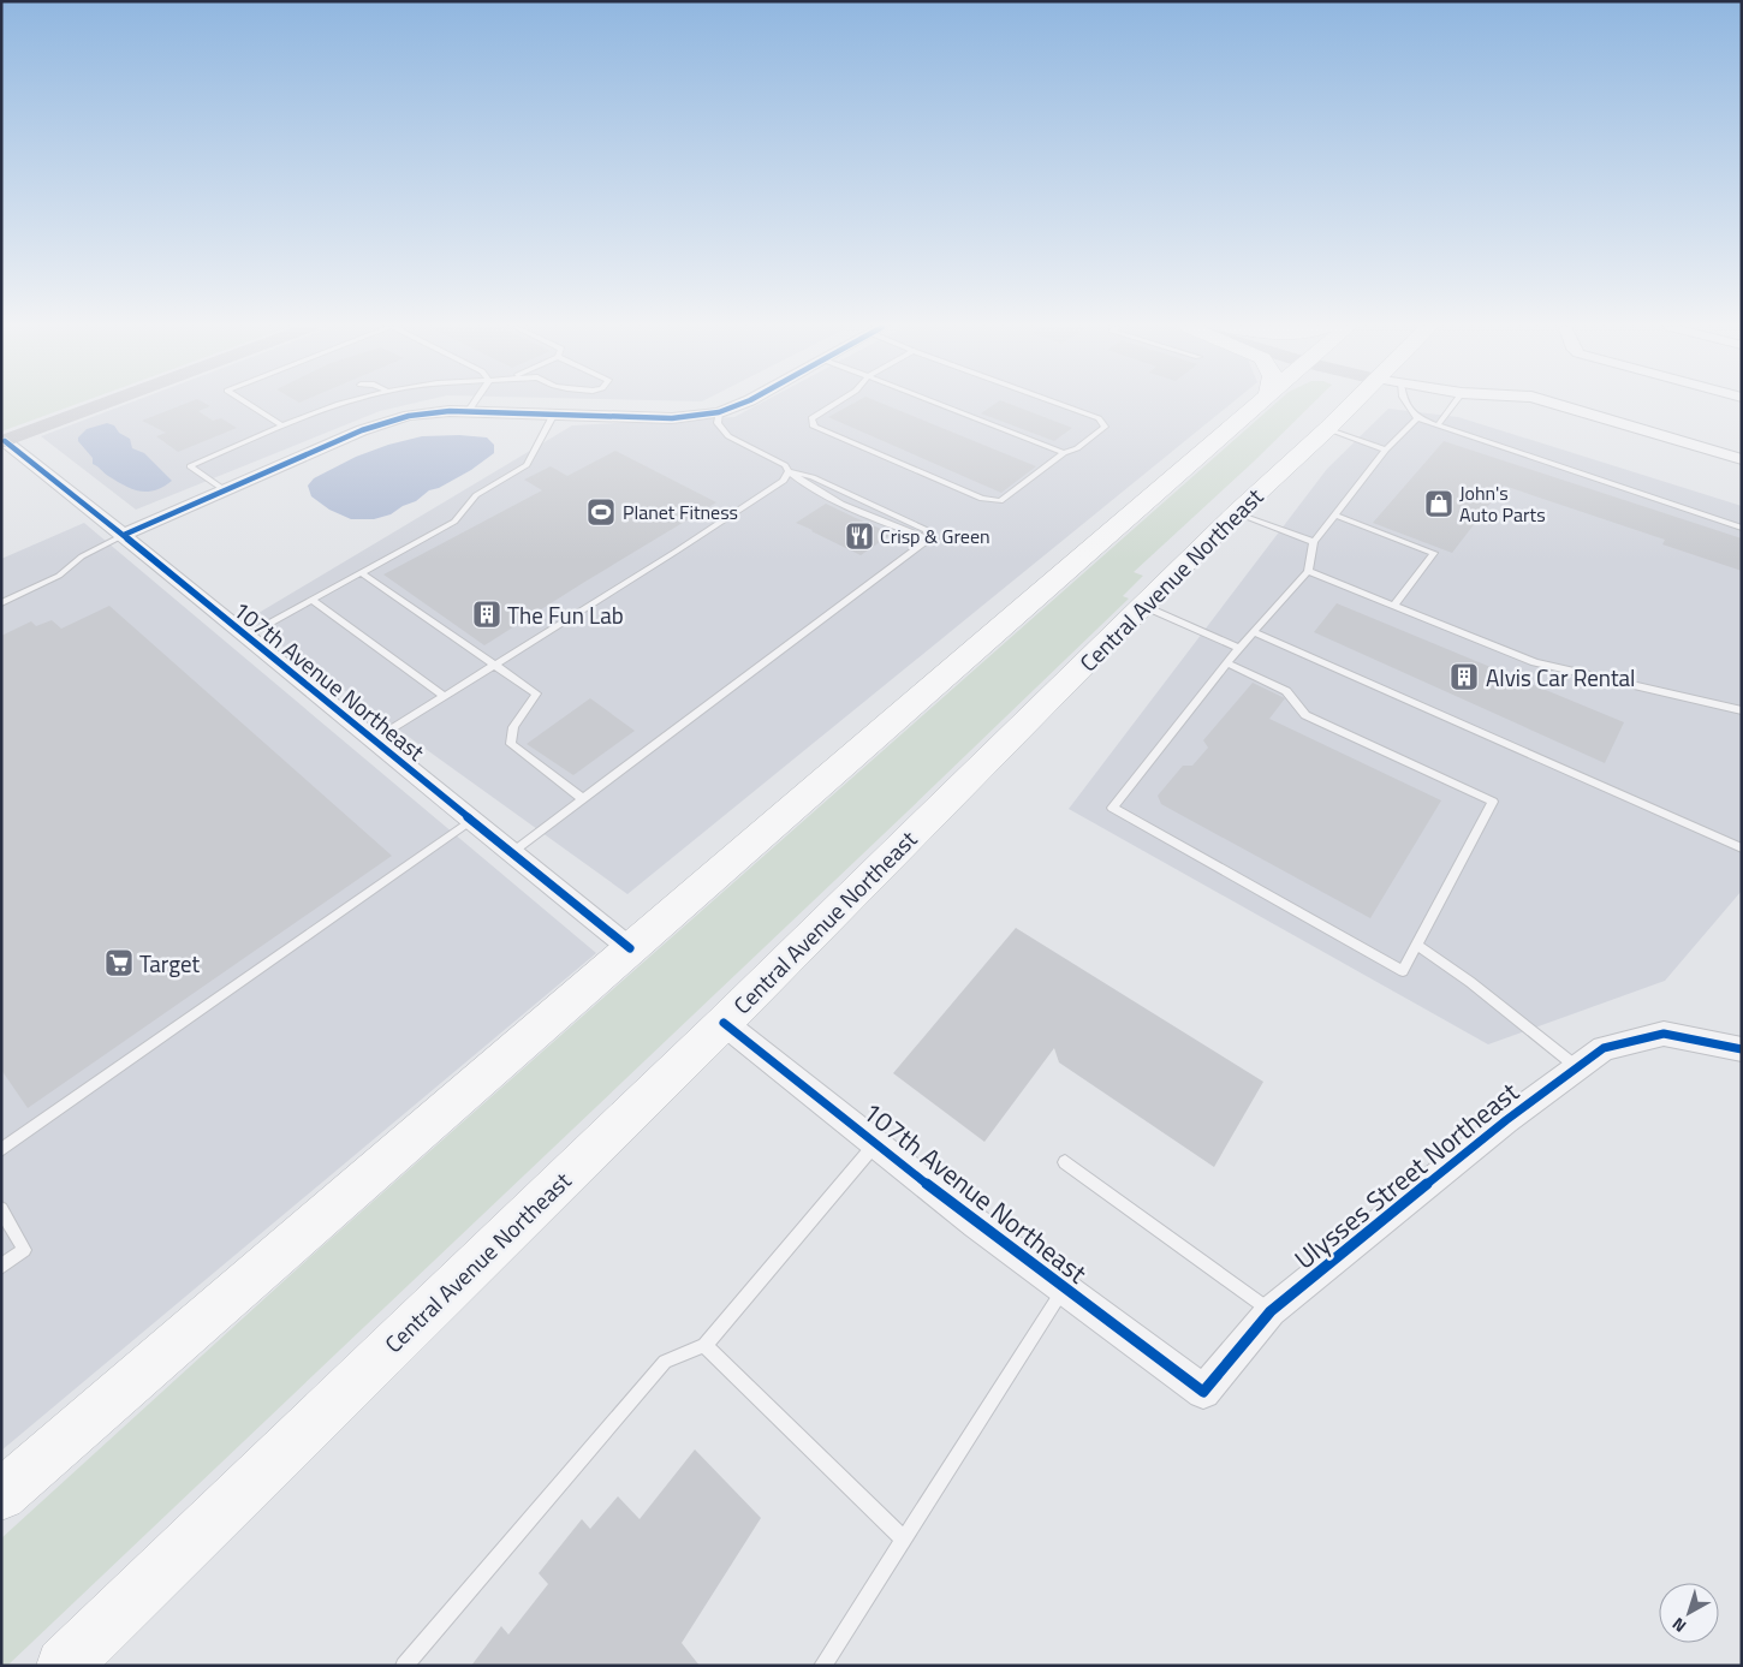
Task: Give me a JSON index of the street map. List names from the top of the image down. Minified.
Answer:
{"streets":{"highway":["Central Avenue Northeast"],"street":["107th Avenue Northeast","Ulysses Street Northeast"]},"crossings":[["Central Avenue Northeast","107th Avenue Northeast"],["107th Avenue Northeast","Ulysses Street Northeast"]],"places":{"shop":["John's Auto Parts"],"sports":["Planet Fitness"],"restaurant":["Crisp & Green"],"building":["The Fun Lab","Alvis Car Rental"],"supermarket":["Target"]},"north":"bottom left"}
